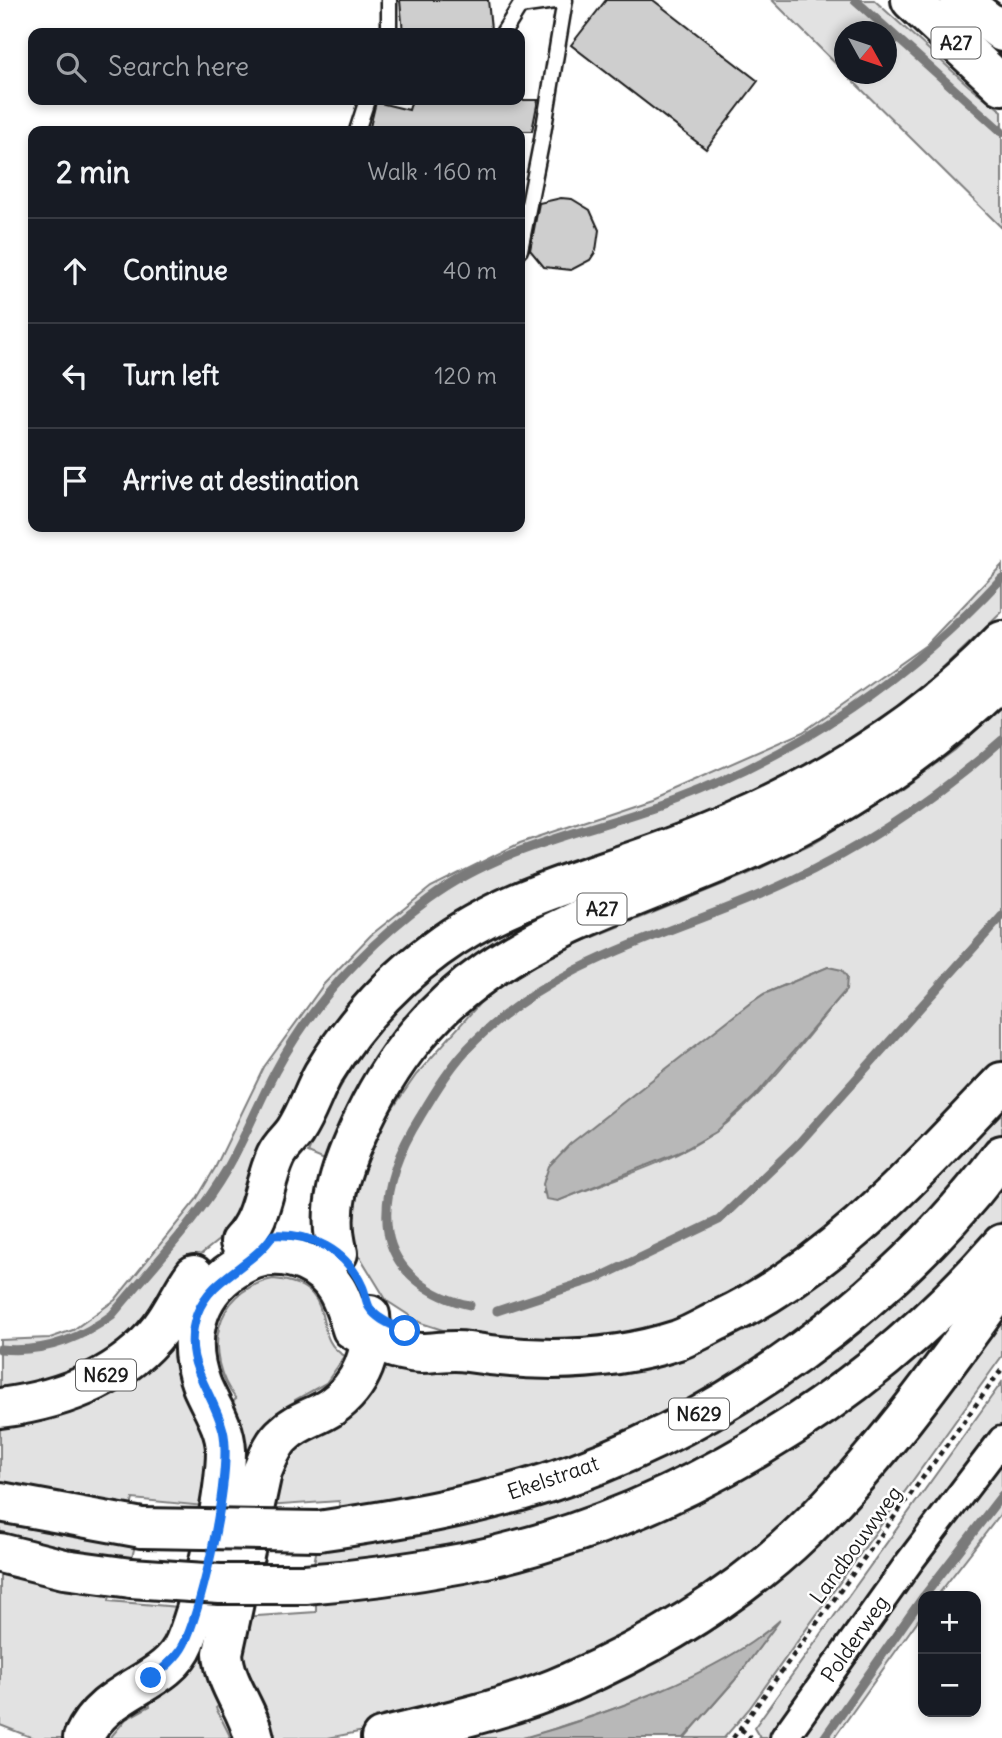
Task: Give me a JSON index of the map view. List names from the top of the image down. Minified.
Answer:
{"streets":{"main road":["A27","N629","Ekelstraat"],"street":["Polderweg"],"path":["Landbouwweg"]},"crossings":[["A27","N629"]],"north":"bottom right","page":{"search":"Search here","heading":["2 min","Walk · 160 m"],"list":[["Continue","40 m"],["Turn left","120 m"],"Arrive at destination"],"map_buttons":["+","−"]}}
